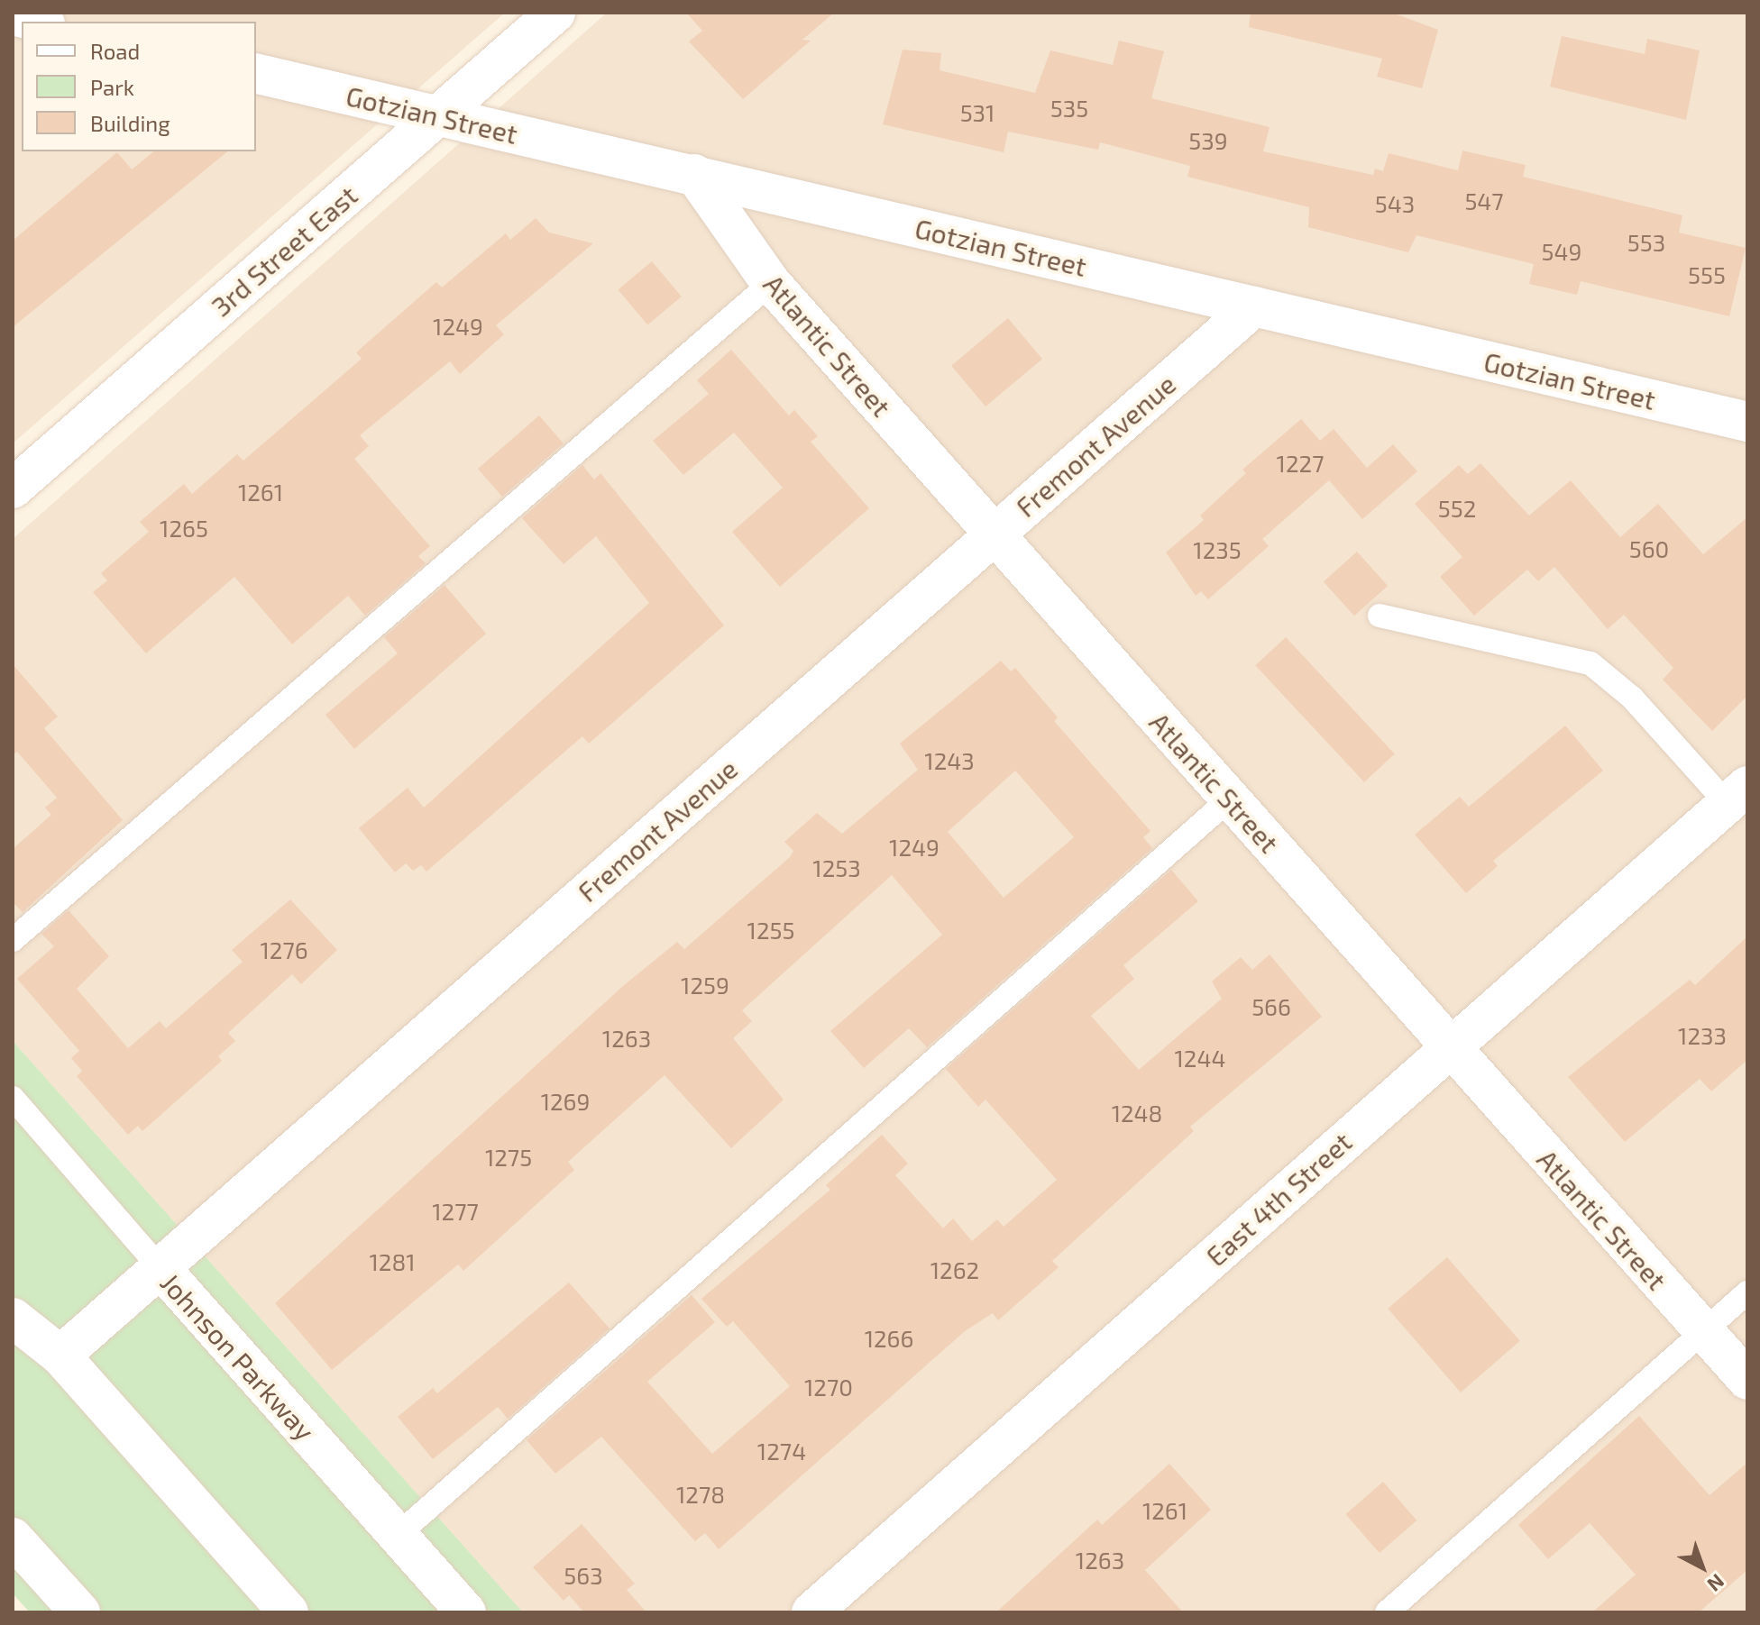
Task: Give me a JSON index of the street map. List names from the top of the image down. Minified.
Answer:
{"streets":{"street":["Gotzian Street","3rd Street East","Atlantic Street","Fremont Avenue","East 4th Street","Johnson Parkway"]},"crossings":[["Gotzian Street","3rd Street East"],["Gotzian Street","Atlantic Street"],["Gotzian Street","Fremont Avenue"],["Atlantic Street","Fremont Avenue"],["Atlantic Street","East 4th Street"],["Fremont Avenue","Johnson Parkway"]],"house_numbers":["535","531","539","547","543","553","549","555","1249","1227","1261","552","1265","560","1235","1243","1249","1253","1255","1276","1259","566","1233","1263","1244","1269","1248","1275","1277","1281","1262","1266","1270","1274","1278","1261","1263","563"],"legend":["Road","Park","Building"],"north":"bottom right"}
